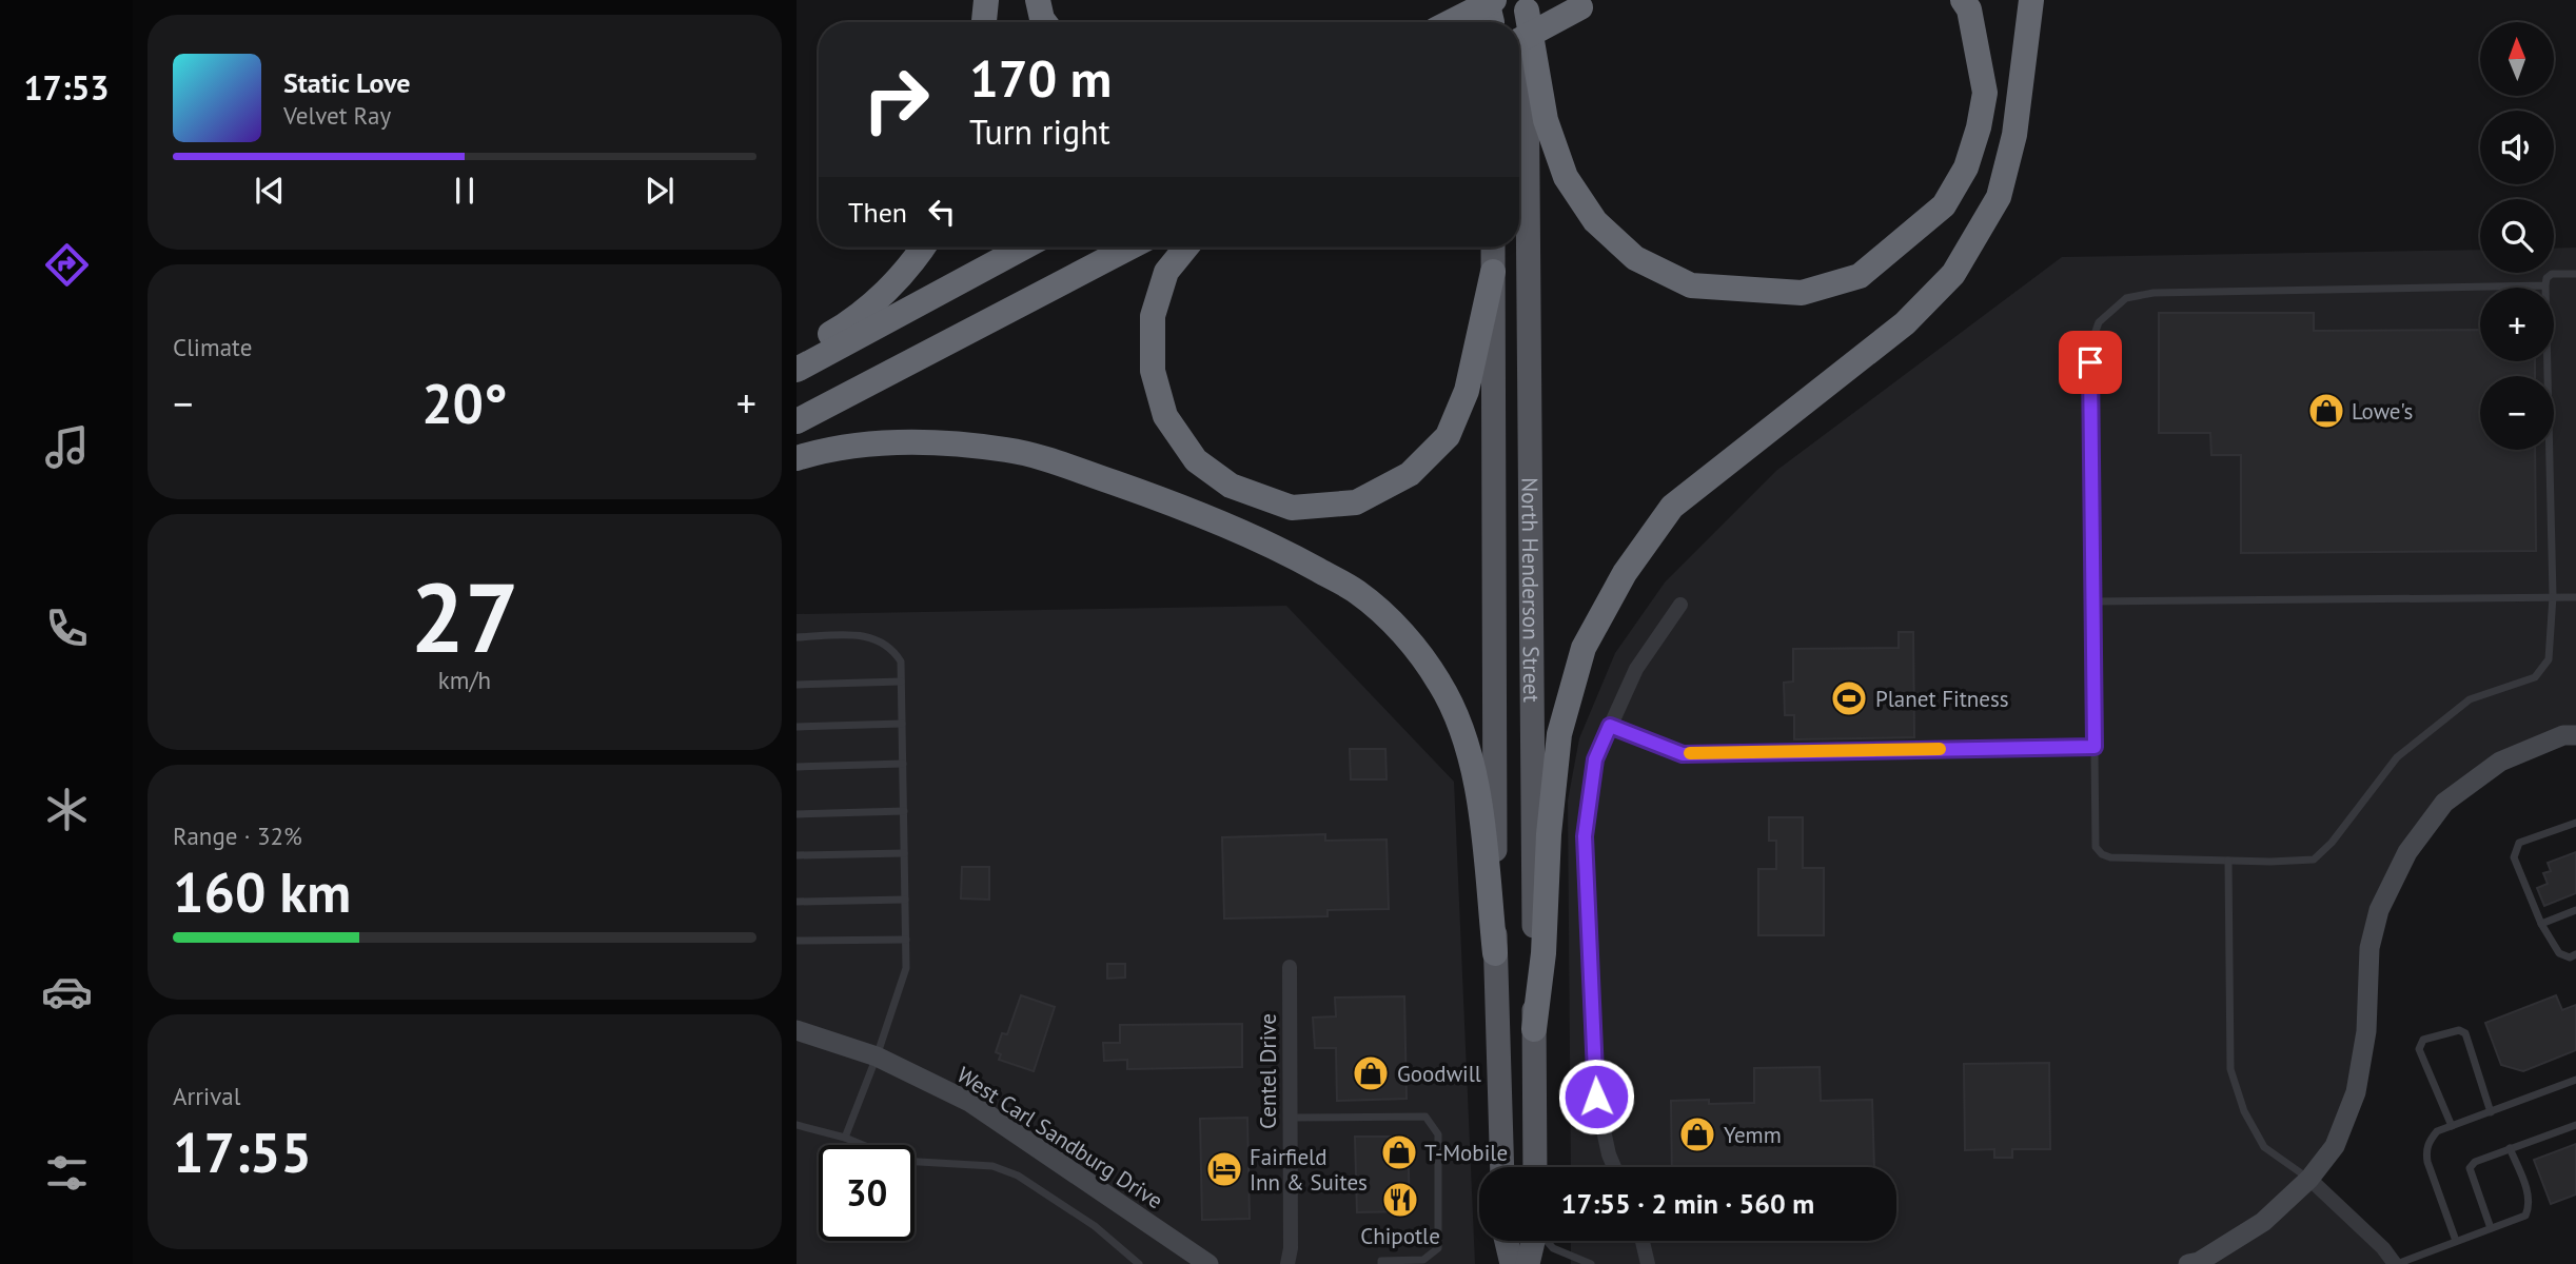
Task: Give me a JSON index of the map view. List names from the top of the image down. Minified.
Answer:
{"streets":{"main road":["North Henderson Street"],"street":["Centel Drive","West Carl Sandburg Drive"]},"places":{"shop":["Lowe's","Goodwill","Yemm","T-Mobile"],"sports":["Planet Fitness"],"hotel":["Fairfield Inn & Suites"],"restaurant":["Chipotle"]},"north":"top","page":{"tabs":"17:53","map_buttons":["+","−"],"turn":["170 m","Turn right"],"song":["Static Love","Velvet Ray"],"then":"Then","tile":["Climate",["27","km/h"],["Range · 32%","160 km"],["Arrival","17:55"]],"heat":["−","20°","+"],"limit":"30","trip":"17:55 · 2 min · 560 m"}}
